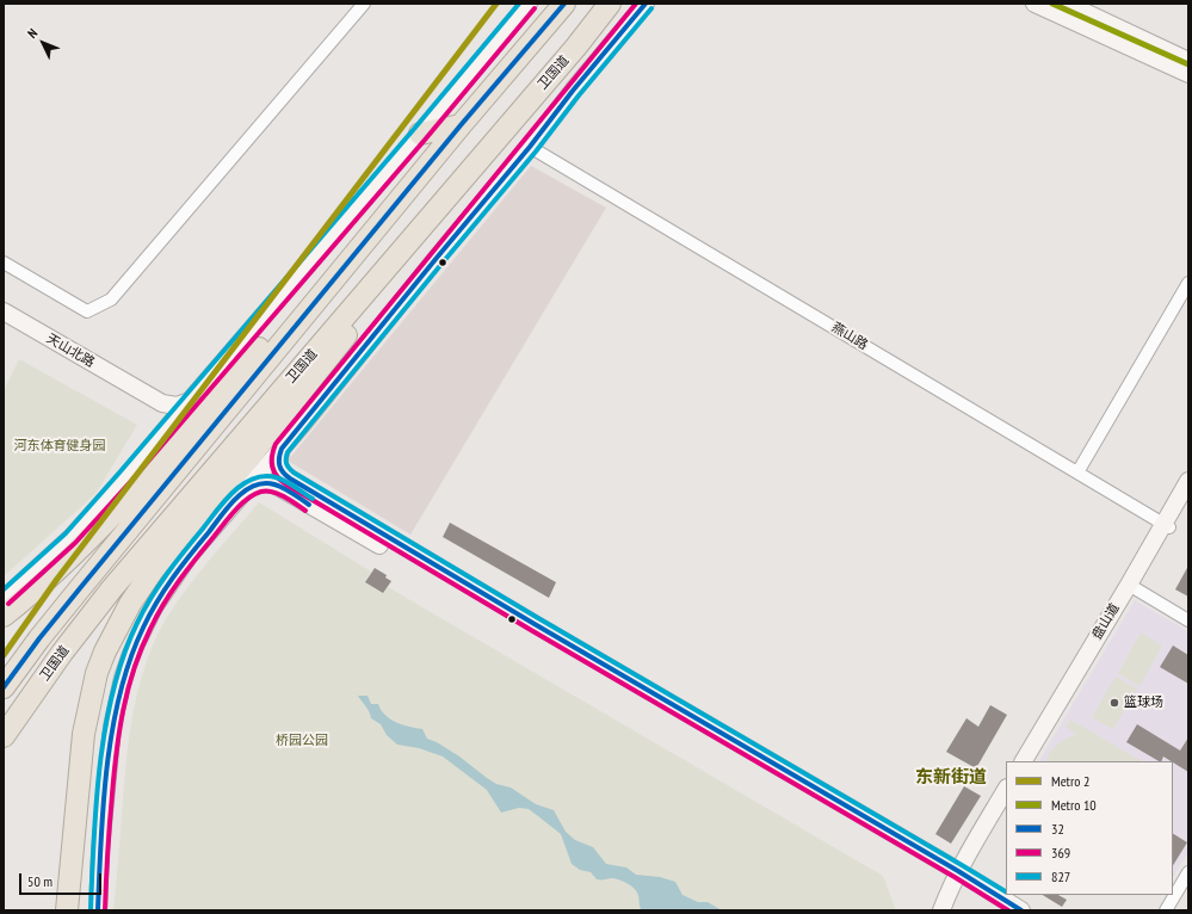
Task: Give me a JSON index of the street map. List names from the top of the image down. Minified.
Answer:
{"streets":{"highway":["卫国道"],"street":["燕山路","天山北路","盘山道"]},"crossings":[["燕山路","盘山道"]],"districts":["东新街道"],"parks":["河东体育健身园","桥园公园"],"places":["篮球场"],"lines":["metro line 2","metro line 10","transit line 32","transit line 369","transit line 827"],"legend":["Metro 2","Metro 10","32","369","827"],"scale_bar":"50 m","north":"top left"}
